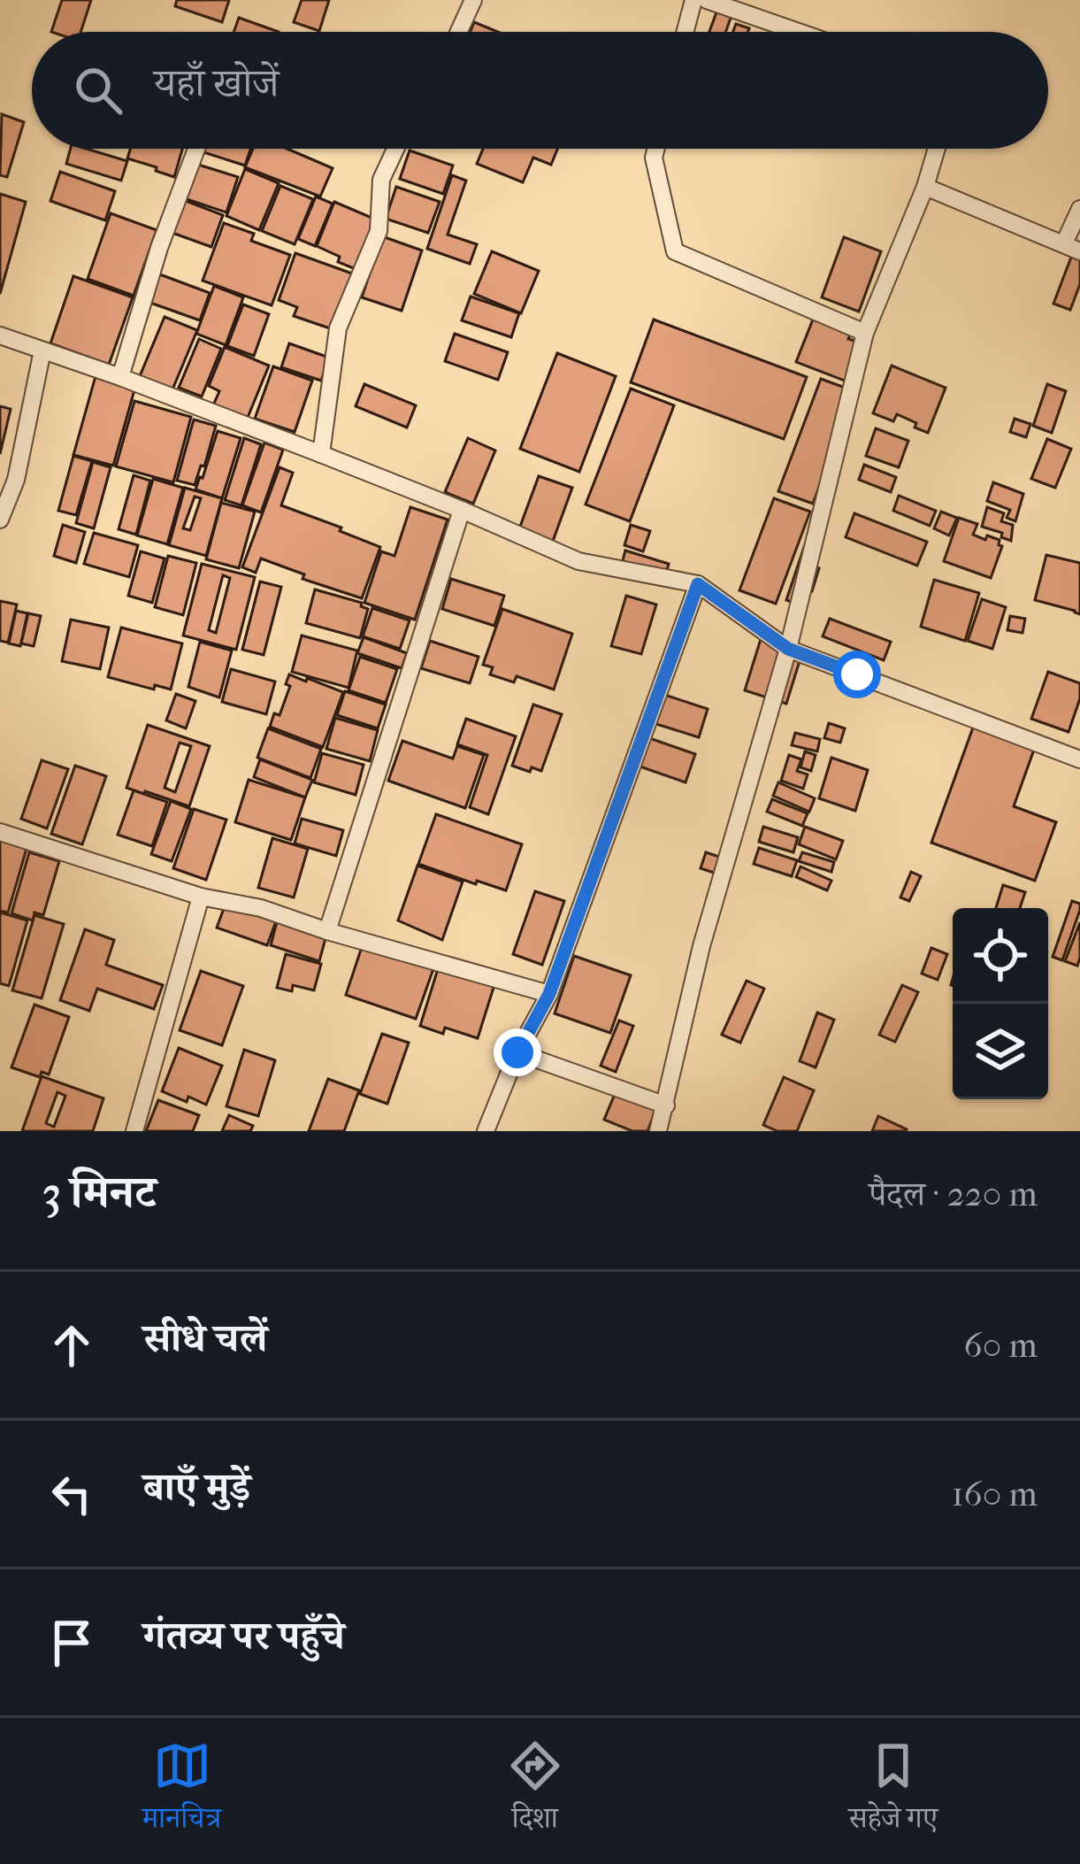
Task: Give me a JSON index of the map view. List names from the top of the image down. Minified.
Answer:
{"page":{"search":"यहाँ खोजें","heading":["3 मिनट","पैदल · 220 m"],"list":[["सीधे चलें","60 m"],["बाएँ मुड़ें","160 m"],"गंतव्य पर पहुँचे"],"nav":["मानचित्र","दिशा","सहेजे गए"]}}
